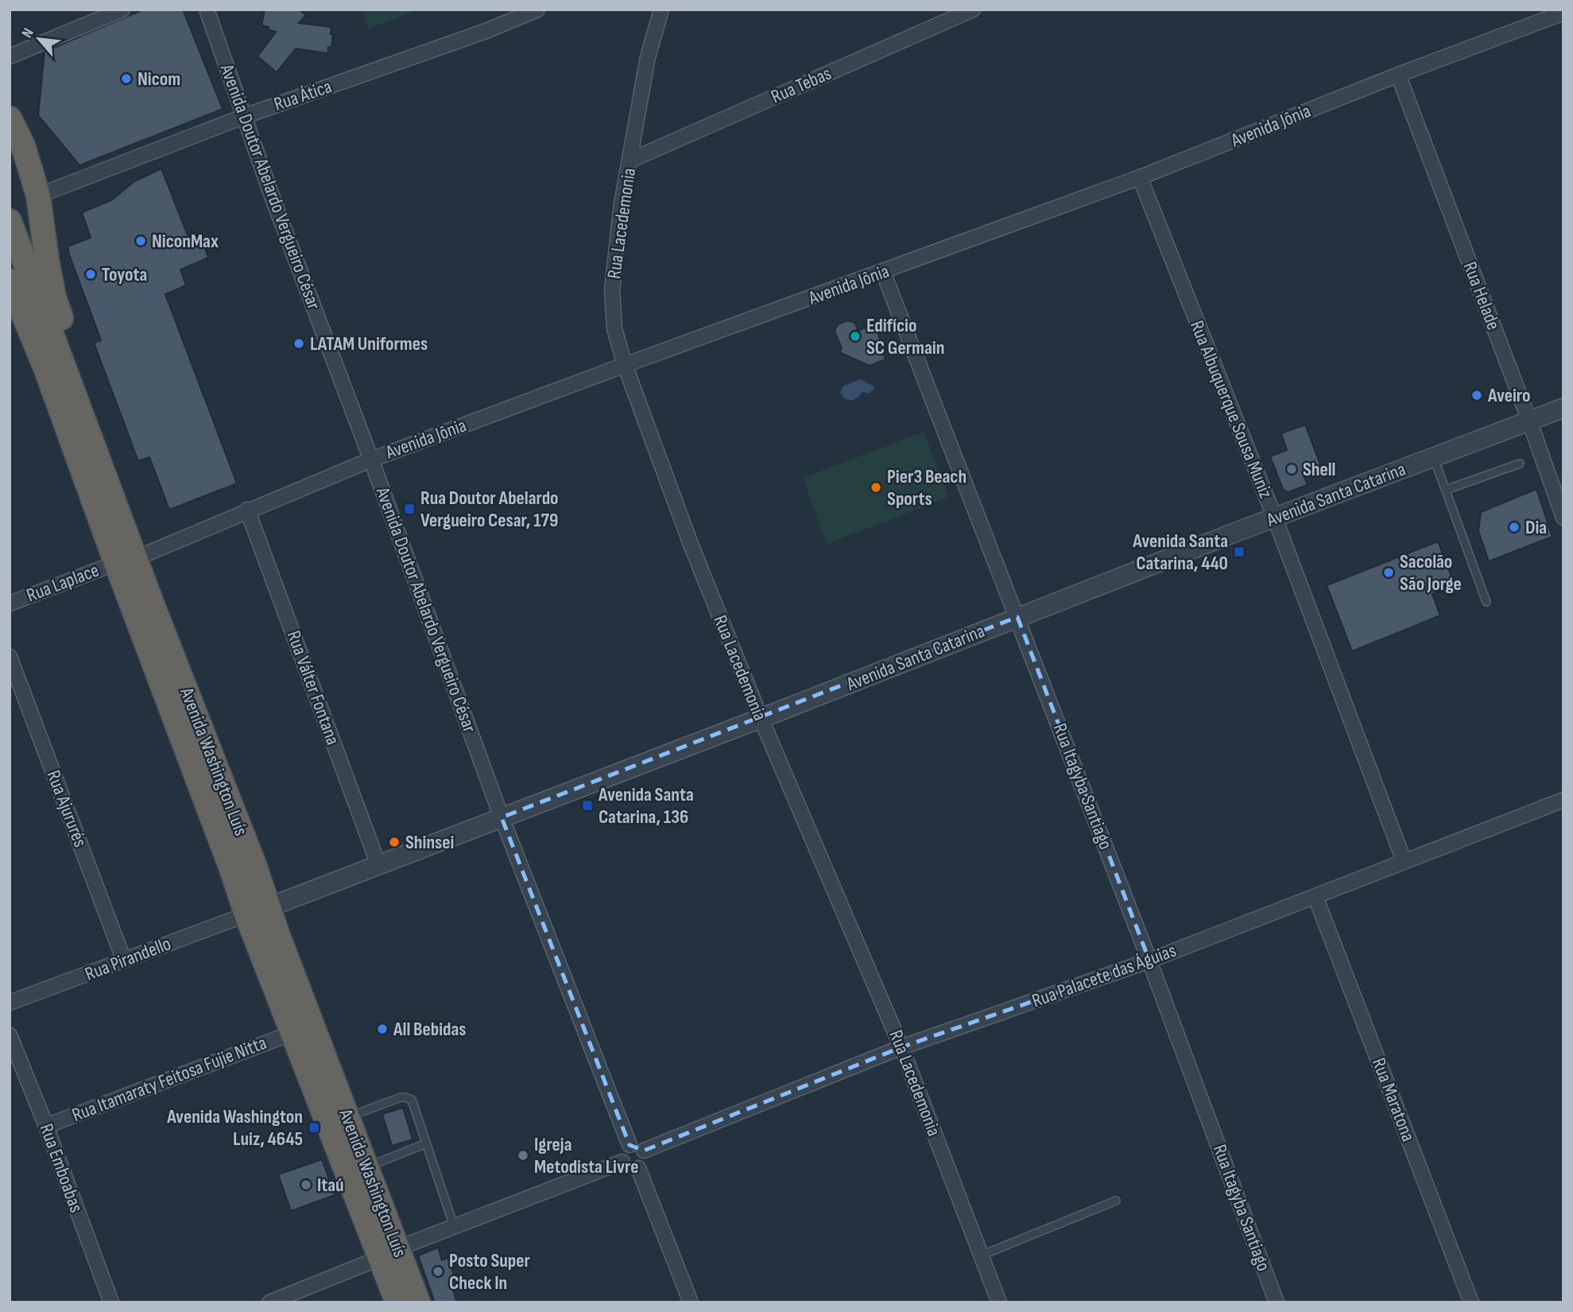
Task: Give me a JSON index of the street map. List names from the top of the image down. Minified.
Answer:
{"streets":{"highway":["Avenida Washington Luís"],"street":["Rua Tebas","Rua Ática","Avenida Jônia","Avenida Doutor Abelardo Vergueiro César","Rua Lacedemonia","Rua Helade","Rua Albuquerque Sousa Muniz","Avenida Santa Catarina","Rua Laplace","Rua Válter Fontana","Rua Itagyba Santiago","Rua Ajururés","Rua Pirandello","Rua Palacete das Águias","Rua Itamaraty Feitosa Fujie Nitta","Rua Maratona","Rua Emboabas"]},"crossings":[["Rua Tebas","Rua Lacedemonia"],["Rua Ática","Avenida Doutor Abelardo Vergueiro César"],["Avenida Jônia","Avenida Doutor Abelardo Vergueiro César"],["Avenida Jônia","Rua Lacedemonia"],["Avenida Jônia","Rua Helade"],["Avenida Jônia","Rua Albuquerque Sousa Muniz"],["Avenida Jônia","Rua Laplace"],["Avenida Jônia","Rua Válter Fontana"],["Avenida Jônia","Avenida Washington Luís"],["Avenida Jônia","Rua Itagyba Santiago"],["Avenida Doutor Abelardo Vergueiro César","Avenida Santa Catarina"],["Avenida Doutor Abelardo Vergueiro César","Rua Palacete das Águias"],["Rua Lacedemonia","Avenida Santa Catarina"],["Rua Lacedemonia","Rua Palacete das Águias"],["Rua Helade","Avenida Santa Catarina"],["Rua Albuquerque Sousa Muniz","Avenida Santa Catarina"],["Rua Albuquerque Sousa Muniz","Rua Palacete das Águias"],["Avenida Santa Catarina","Rua Válter Fontana"],["Avenida Santa Catarina","Avenida Washington Luís"],["Avenida Santa Catarina","Rua Itagyba Santiago"],["Rua Laplace","Avenida Washington Luís"],["Avenida Washington Luís","Rua Pirandello"],["Avenida Washington Luís","Rua Itamaraty Feitosa Fujie Nitta"],["Rua Itagyba Santiago","Rua Palacete das Águias"],["Rua Ajururés","Rua Pirandello"],["Rua Palacete das Águias","Rua Maratona"],["Rua Itamaraty Feitosa Fujie Nitta","Rua Emboabas"]],"places":{"other":["Nicom","NiconMax","Toyota","Edifício SC Germain","LATAM Uniformes","Aveiro","Shell","Pier3 Beach Sports","Dia","Sacolão São Jorge","Shinsei","All Bebidas","Igreja Metodista Livre","Itaú","Posto Super Check In"],"transit":["Rua Doutor Abelardo Vergueiro Cesar, 179","Avenida Santa Catarina, 440","Avenida Santa Catarina, 136","Avenida Washington Luiz, 4645"]},"north":"top left"}
